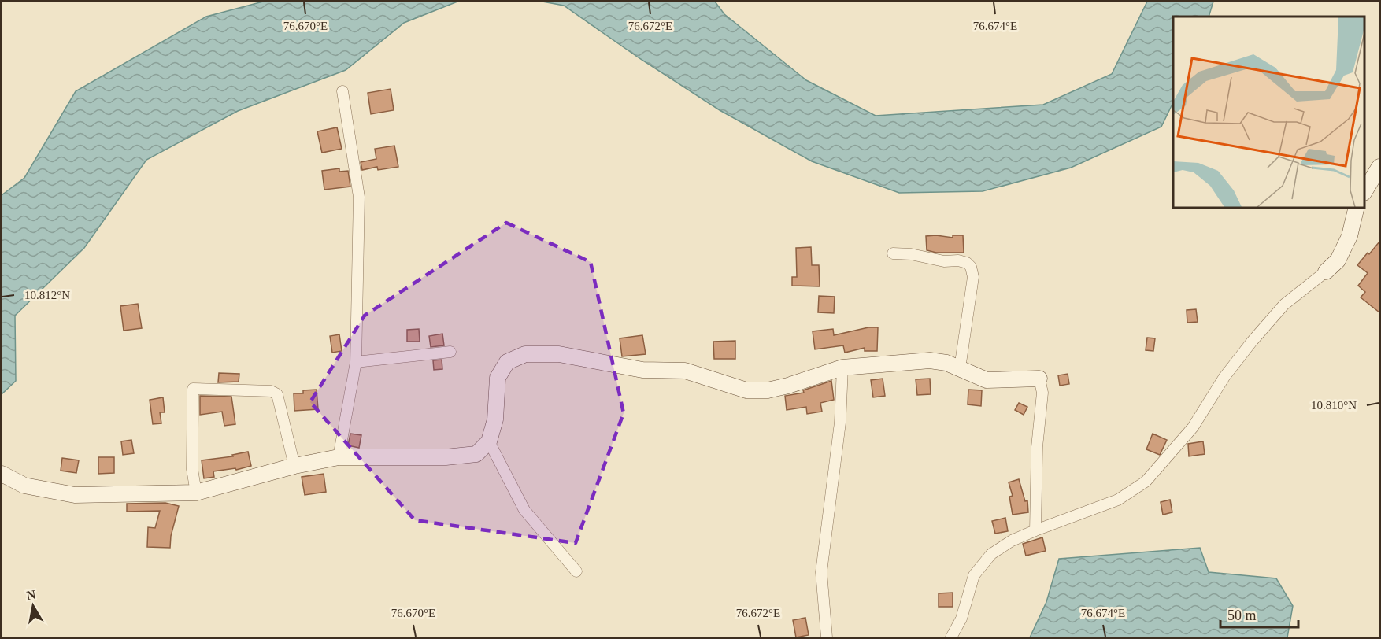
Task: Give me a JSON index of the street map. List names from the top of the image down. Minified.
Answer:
{"scale_bar":"50 m","north":"top","coordinates":["76.670°E","76.672°E","76.674°E","10.812°N","10.810°N"]}
